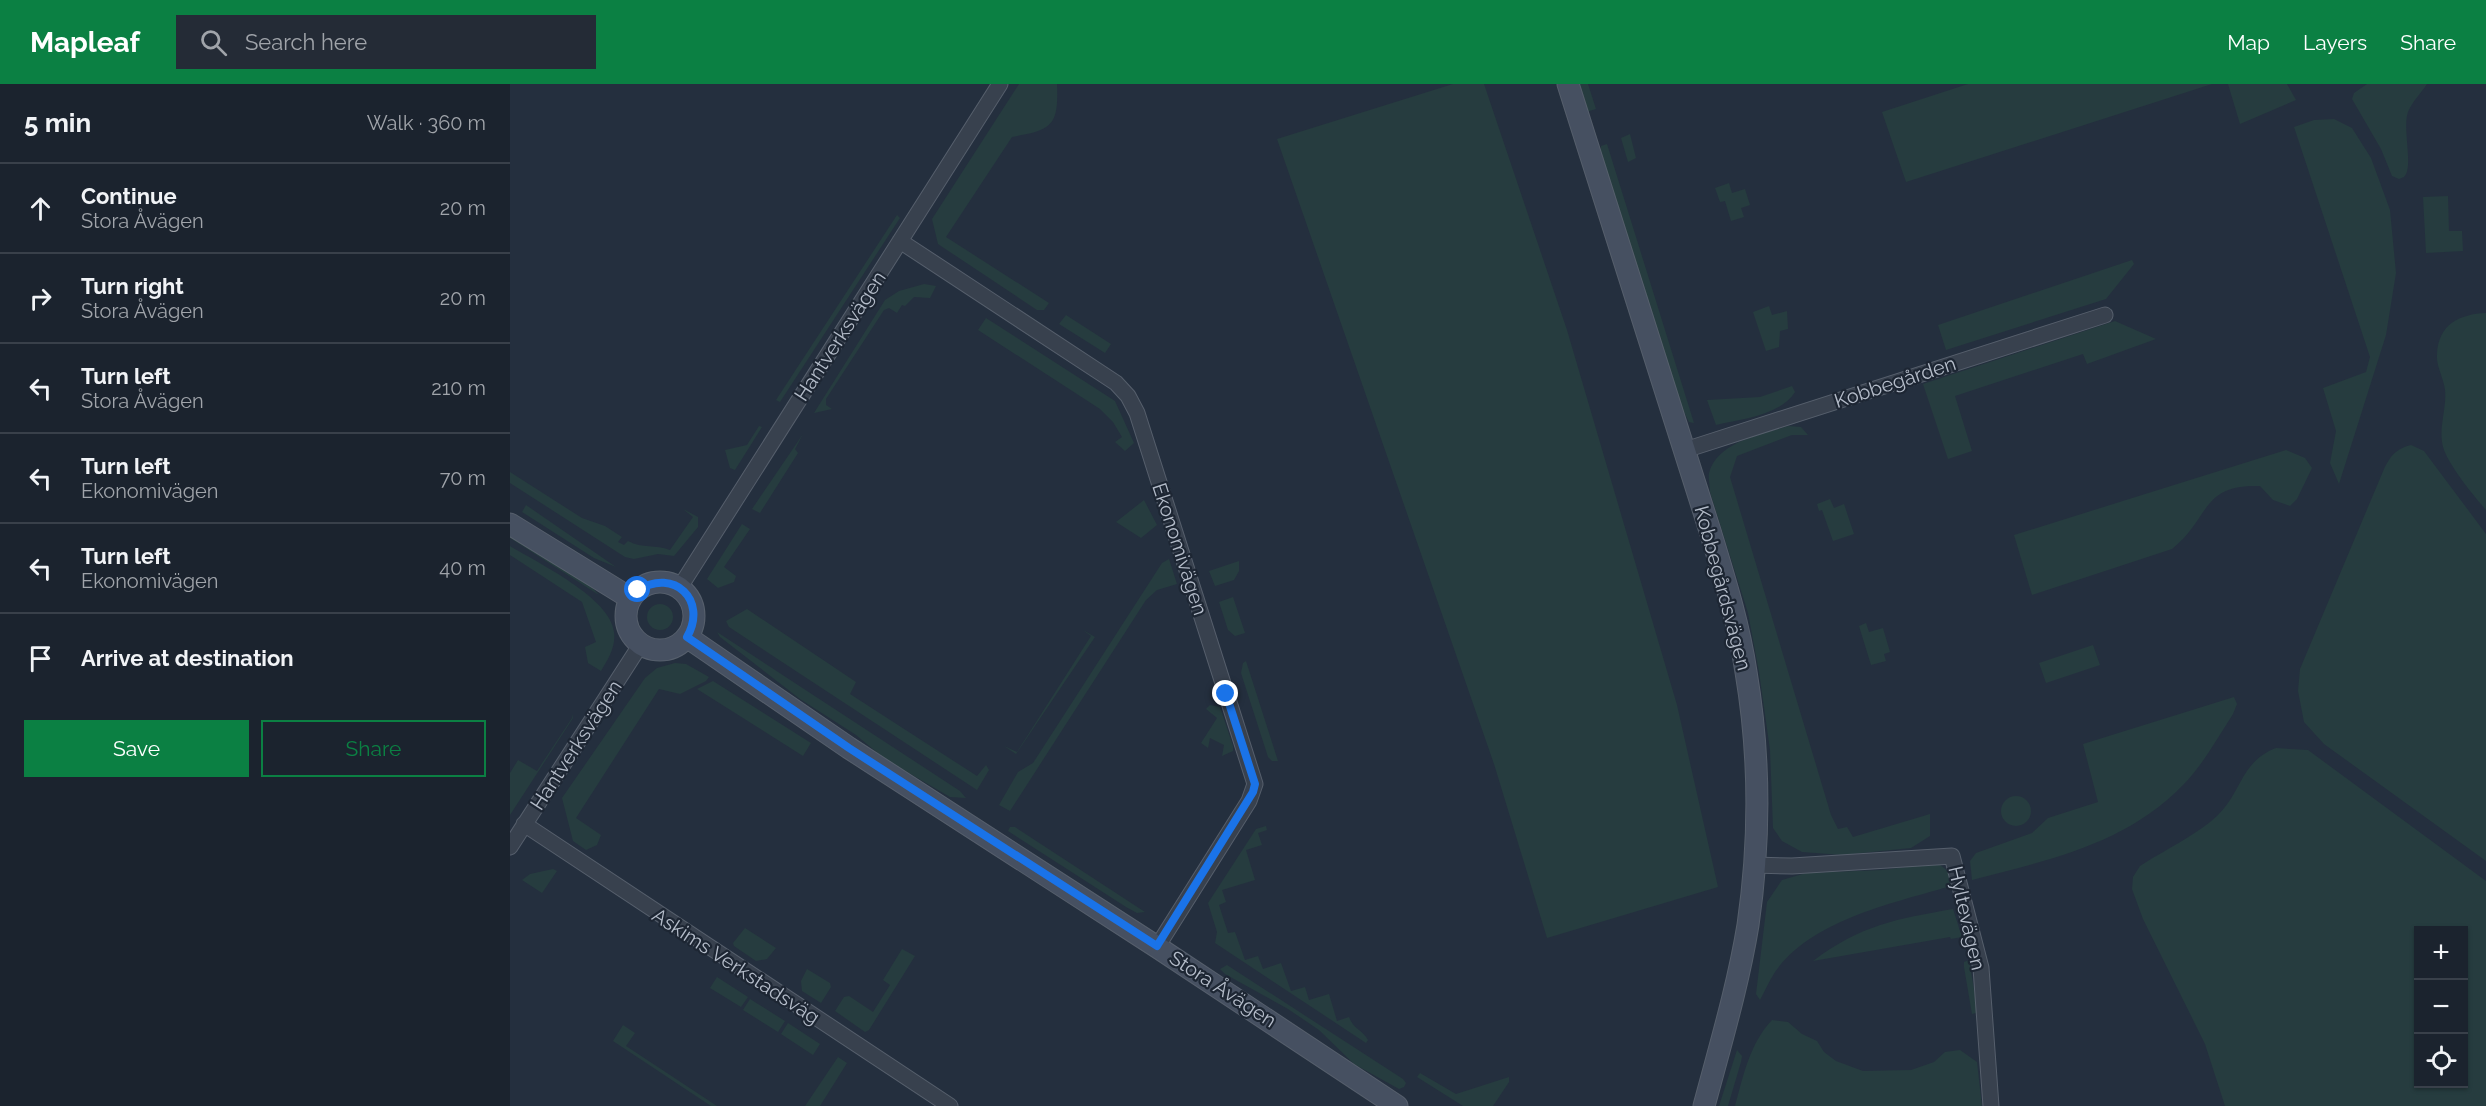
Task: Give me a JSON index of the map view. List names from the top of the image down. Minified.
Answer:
{"streets":{"street":["Hantverksvägen","Kobbegården","Ekonomivägen","Kobbegårdsvägen","Hyltevägen","Askims Verkstadsväg","Stora Åvägen"]},"crossings":[["Hantverksvägen","Ekonomivägen"],["Hantverksvägen","Askims Verkstadsväg"],["Hantverksvägen","Stora Åvägen"],["Kobbegården","Kobbegårdsvägen"],["Ekonomivägen","Stora Åvägen"],["Kobbegårdsvägen","Hyltevägen"]],"page":{"header":"Mapleaf","search":"Search here","nav":["Map","Layers","Share"],"heading":["5 min","Walk · 360 m"],"list":[["Continue","Stora Åvägen","20 m"],["Turn right","Stora Åvägen","20 m"],["Turn left","Stora Åvägen","210 m"],["Turn left","Ekonomivägen","70 m"],["Turn left","Ekonomivägen","40 m"],"Arrive at destination"],"buttons":["Save","Share"],"map_buttons":["+","−"]}}
